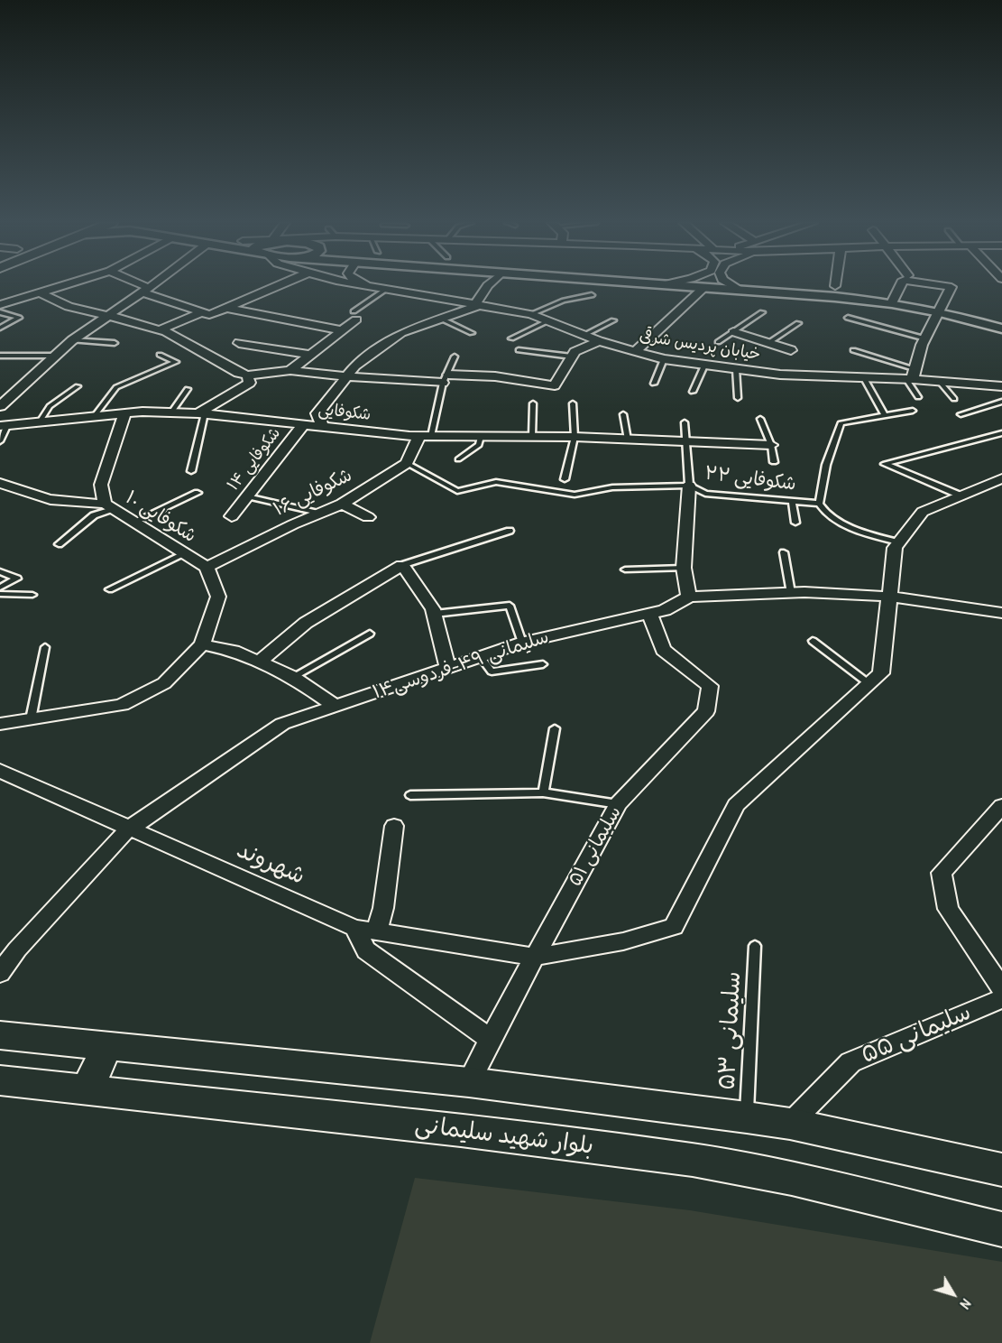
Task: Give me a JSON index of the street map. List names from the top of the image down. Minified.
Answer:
{"streets":{"main road":["بلوار شهید سلیمانی"],"street":["خیابان پردیس شرقی","شکوفایی","شکوفایی ۱۴","شکوفایی ۱۶","شکوفایی ۱۰","سلیمانی ۴۹-فردوسی۱۴","سلیمانی ۵۱","شهروند","سلیمانی ۵۵"],"lane":["شکوفایی ۲۲","سلیمانی ۵۳"]},"crossings":[["شکوفایی","شکوفایی ۱۴"],["شکوفایی","شکوفایی ۲۲"],["شکوفایی","شکوفایی ۱۰"],["شکوفایی ۱۶","شکوفایی ۱۰"],["سلیمانی ۴۹-فردوسی۱۴","سلیمانی ۵۱"],["سلیمانی ۴۹-فردوسی۱۴","شهروند"],["سلیمانی ۵۱","شهروند"]],"north":"bottom right"}
